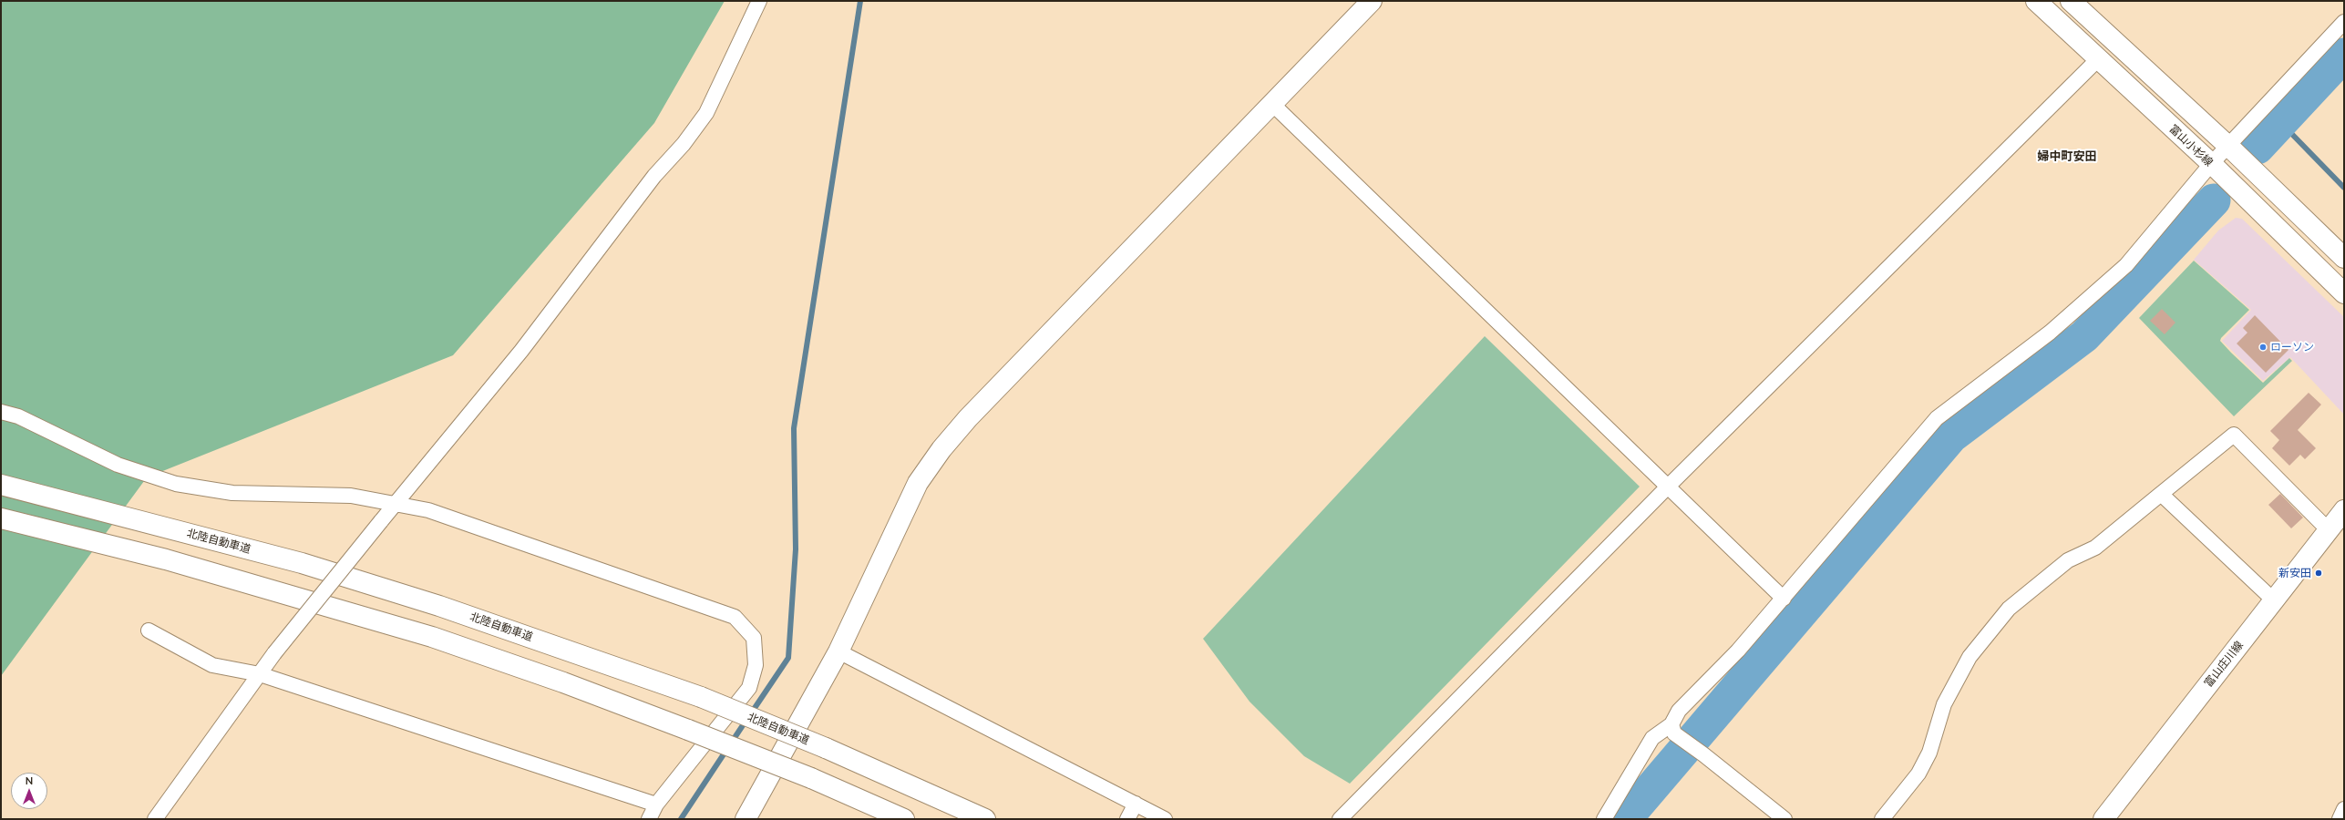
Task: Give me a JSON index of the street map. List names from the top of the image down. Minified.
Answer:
{"streets":{"main road":["富山小杉線","北陸自動車道","富山庄川線"]},"districts":["婦中町安田"],"places":["ローソン","新安田"],"north":"top"}
